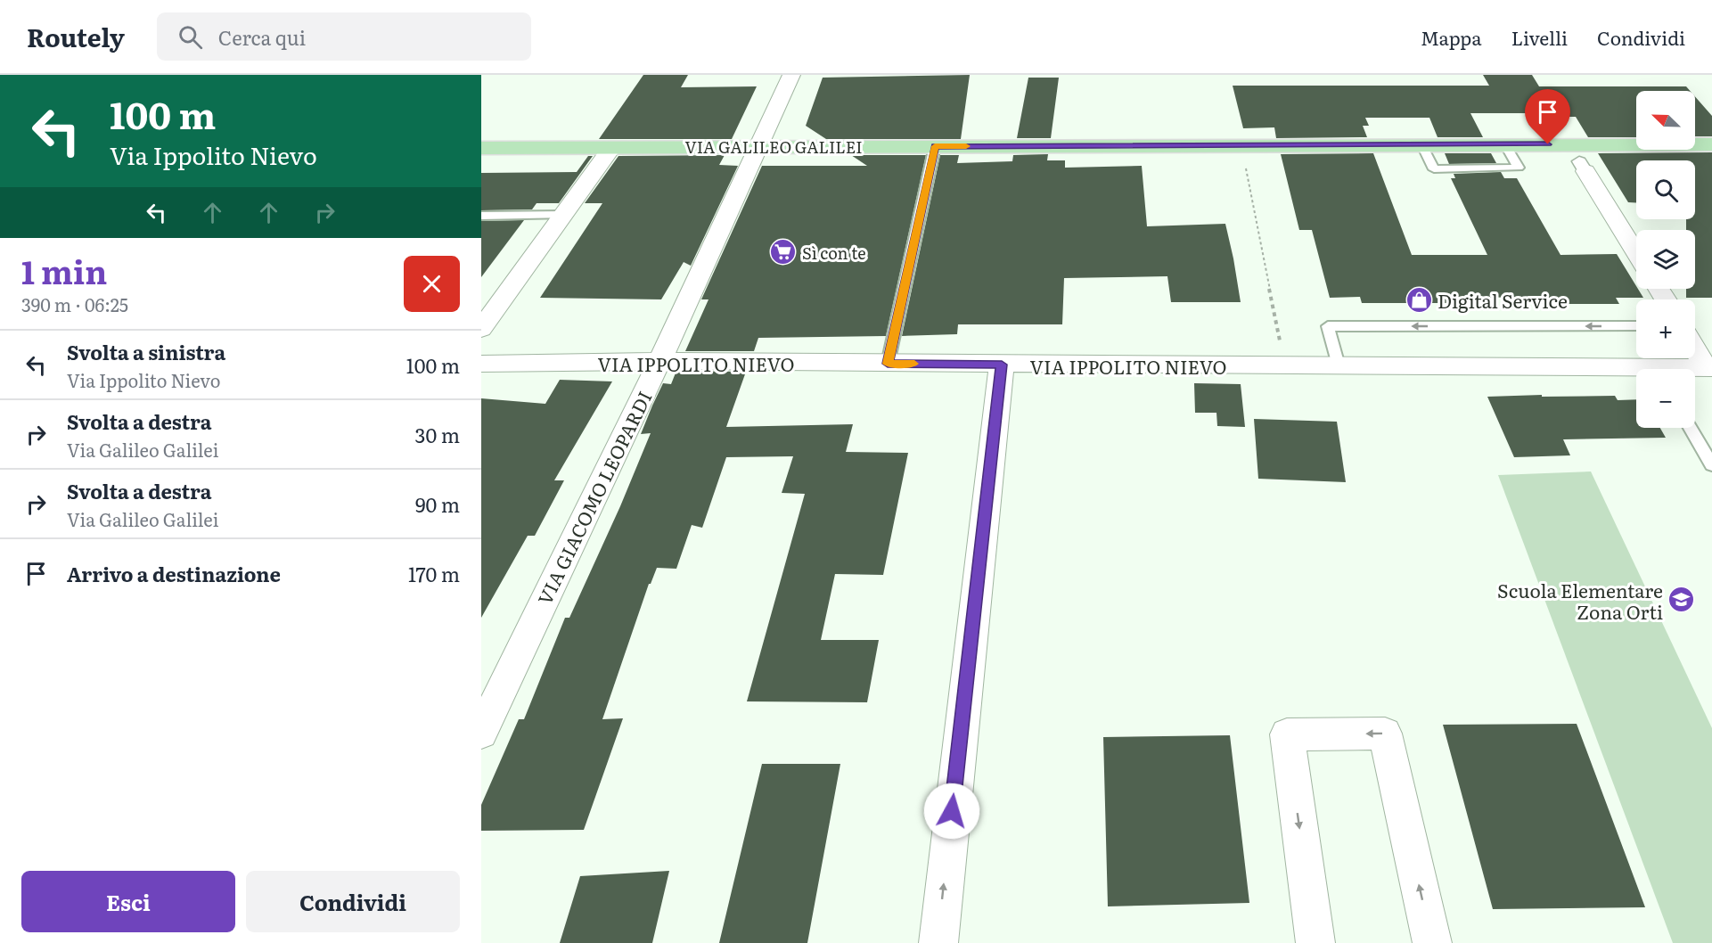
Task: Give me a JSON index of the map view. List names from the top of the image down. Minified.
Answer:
{"streets":{"main road":["VIA GALILEO GALILEI"],"street":["VIA IPPOLITO NIEVO","VIA GIACOMO LEOPARDI"]},"crossings":[["VIA GALILEO GALILEI","VIA GIACOMO LEOPARDI"],["VIA IPPOLITO NIEVO","VIA GIACOMO LEOPARDI"]],"places":{"supermarket":["Sì con te"],"shop":["Digital Service"],"school or university":["Scuola Elementare Zona Orti"]},"north":"top left","page":{"header":"Routely","search":"Cerca qui","nav":["Mappa","Livelli","Condividi"],"turn":["100 m","Via Ippolito Nievo"],"map_buttons":["+","−"],"heading":["1 min","390 m · 06:25"],"list":[{"name":"Svolta a sinistra","note":"Via Ippolito Nievo","value":"100 m"},{"name":"Svolta a destra","note":"Via Galileo Galilei","value":"30 m"},{"name":"Svolta a destra","note":"Via Galileo Galilei","value":"90 m"},{"name":"Arrivo a destinazione","value":"170 m"}],"buttons":["Esci","Condividi"]}}
